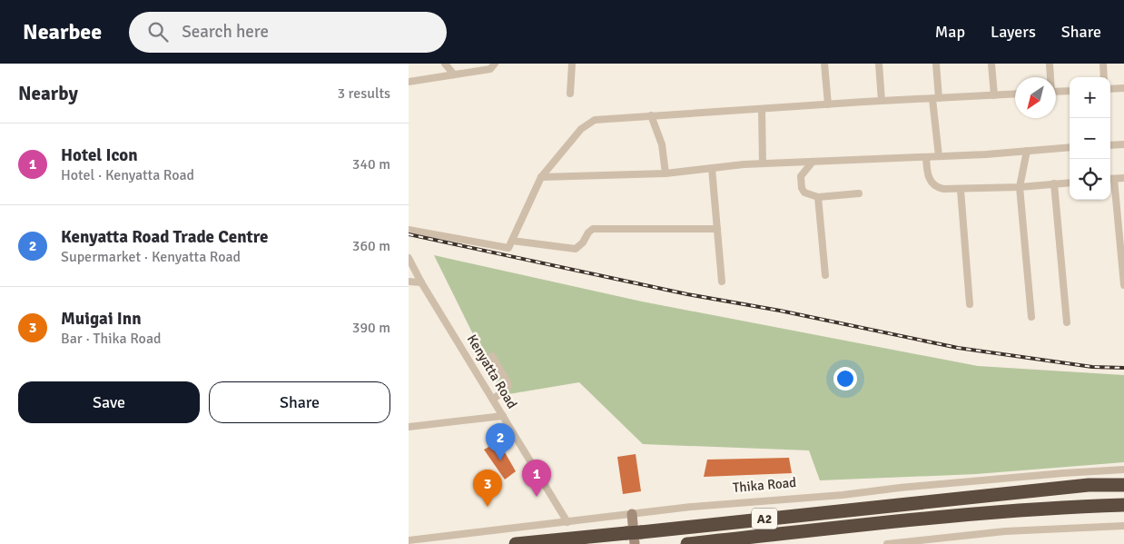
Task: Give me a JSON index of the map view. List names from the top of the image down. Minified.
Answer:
{"streets":{"highway":["A2"],"street":["Kenyatta Road","Thika Road"]},"crossings":[["Kenyatta Road","Thika Road"]],"north":"bottom left","page":{"header":"Nearbee","search":"Search here","nav":["Map","Layers","Share"],"heading":["Nearby","3 results"],"map_buttons":["+","−"],"list":[{"mark":"1","name":"Hotel Icon","note":"Hotel · Kenyatta Road","value":"340 m"},{"mark":"2","name":"Kenyatta Road Trade Centre","note":"Supermarket · Kenyatta Road","value":"360 m"},{"mark":"3","name":"Muigai Inn","note":"Bar · Thika Road","value":"390 m"}],"buttons":["Save","Share"],"pins":["2","1","3"]}}
